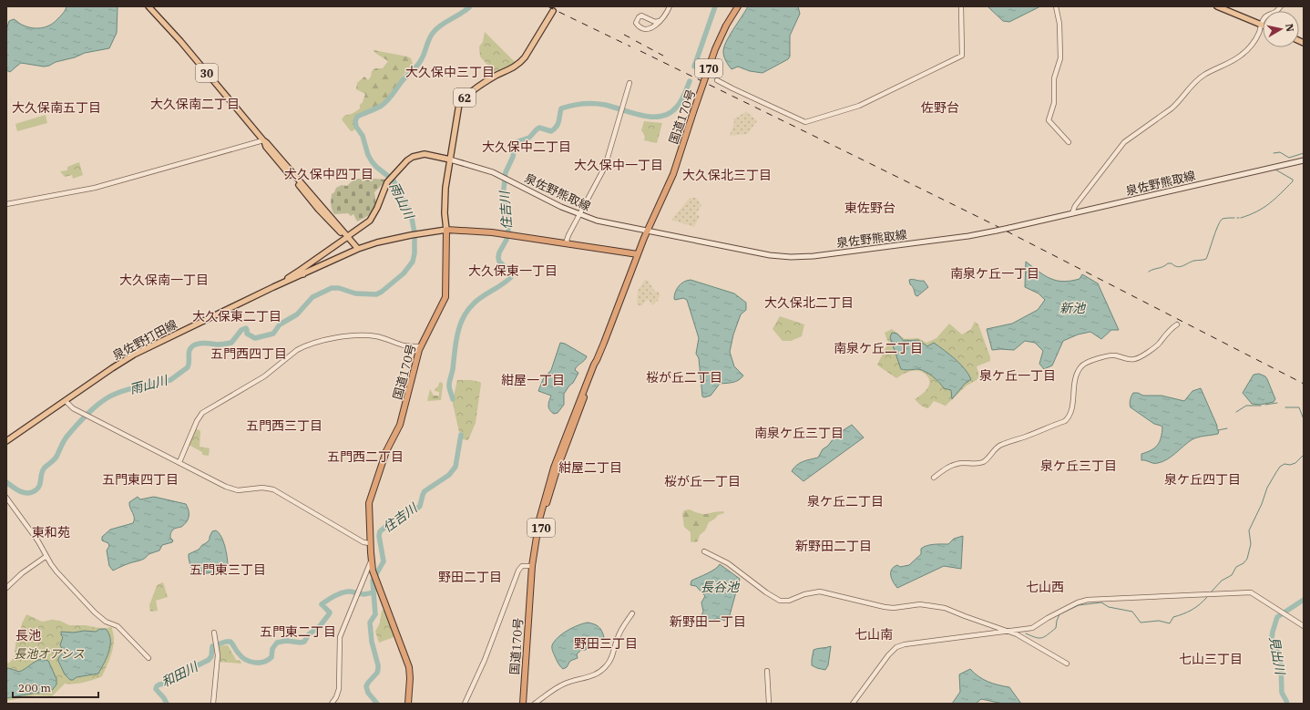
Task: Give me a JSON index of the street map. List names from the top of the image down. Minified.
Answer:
{"streets":{"highway":["170","国道170号"],"main road":["30","62","泉佐野熊取線","泉佐野打田線"]},"crossings":[["30","泉佐野打田線"],["62","国道170号"],["62","泉佐野熊取線"],["62","泉佐野打田線"],["国道170号","泉佐野熊取線"],["国道170号","泉佐野打田線"],["泉佐野熊取線","泉佐野打田線"]],"districts":["大久保中三丁目","大久保南二丁目","大久保南五丁目","佐野台","大久保中二丁目","大久保中一丁目","大久保中四丁目","大久保北三丁目","東佐野台","大久保東一丁目","南泉ケ丘一丁目","大久保南一丁目","大久保北二丁目","大久保東二丁目","南泉ケ丘二丁目","五門西四丁目","泉ケ丘一丁目","桜が丘二丁目","紺屋一丁目","五門西三丁目","南泉ケ丘三丁目","五門西二丁目","泉ケ丘三丁目","紺屋二丁目","五門東四丁目","泉ケ丘四丁目","桜が丘一丁目","泉ケ丘二丁目","東和苑","新野田二丁目","五門東三丁目","野田二丁目","七山西","新野田一丁目","五門東二丁目","七山南","長池","野田三丁目","七山三丁目"],"water":["雨山川","住吉川","新池","長谷池","見出川","和田川"],"parks":["長池オアシス"],"scale_bar":"200 m","north":"right"}
